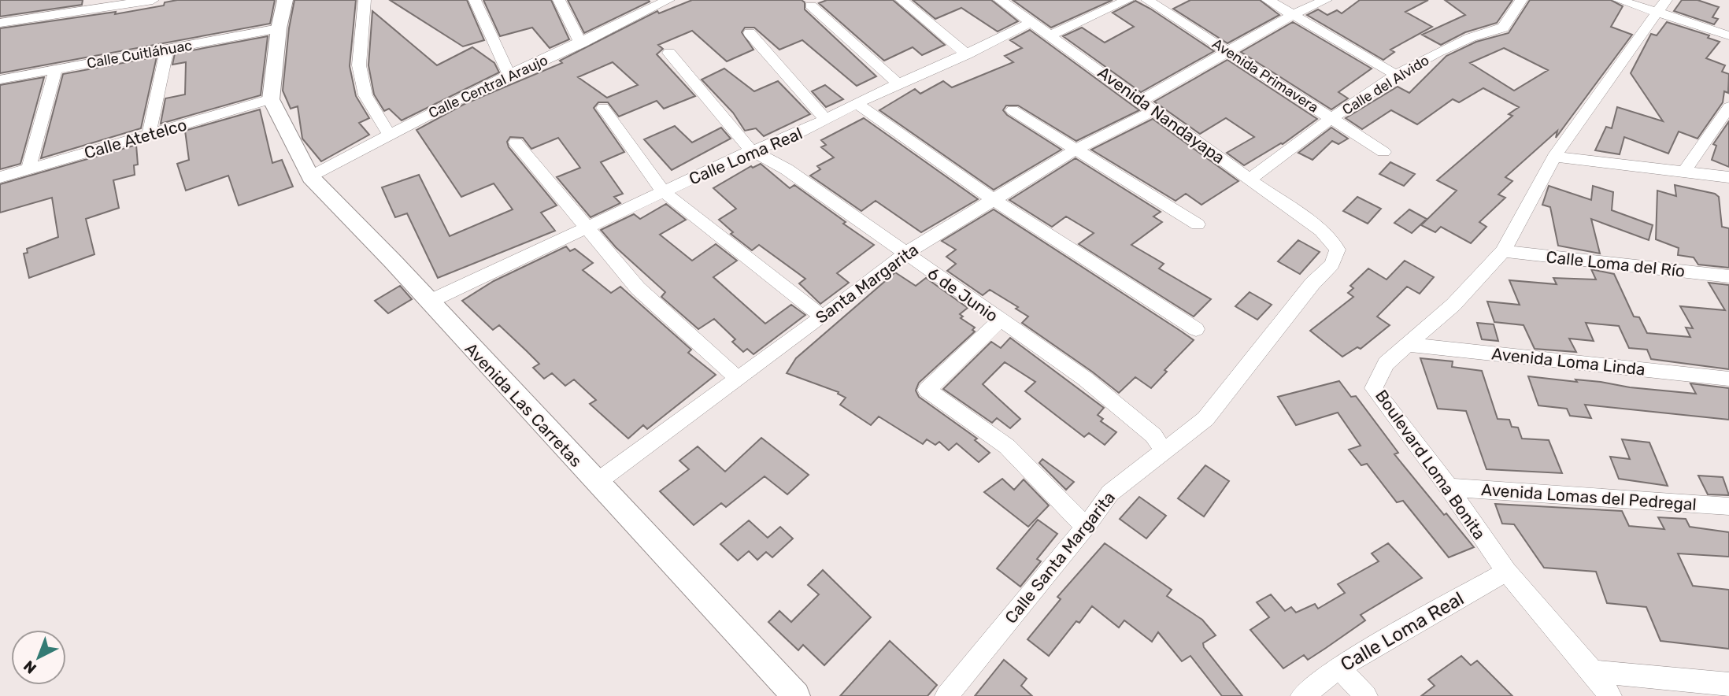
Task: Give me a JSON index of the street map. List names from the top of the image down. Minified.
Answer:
{"streets":{"street":["Calle Cuitláhuac","Avenida Primavera","Calle del Alvido","Calle Central Araujo","Avenida Nandayapa","Calle Atetelco","Calle Loma Real","Calle Loma del Río","Santa Margarita","6 de Junio","Avenida Loma Linda","Avenida Las Carretas","Boulevard Loma Bonita","Avenida Lomas del Pedregal","Calle Santa Margarita"]},"crossings":[["Avenida Primavera","Calle del Alvido"],["Avenida Primavera","Santa Margarita"],["Calle del Alvido","Avenida Nandayapa"],["Calle Central Araujo","Avenida Las Carretas"],["Avenida Nandayapa","Calle Loma Real"],["Avenida Nandayapa","Santa Margarita"],["Avenida Nandayapa","Calle Santa Margarita"],["Calle Atetelco","Avenida Las Carretas"],["Calle Loma Real","6 de Junio"],["Calle Loma Real","Avenida Las Carretas"],["Calle Loma Real","Boulevard Loma Bonita"],["Calle Loma del Río","Boulevard Loma Bonita"],["Santa Margarita","6 de Junio"],["Santa Margarita","Avenida Las Carretas"],["6 de Junio","Calle Santa Margarita"],["Avenida Loma Linda","Boulevard Loma Bonita"],["Boulevard Loma Bonita","Avenida Lomas del Pedregal"]],"north":"bottom left"}
